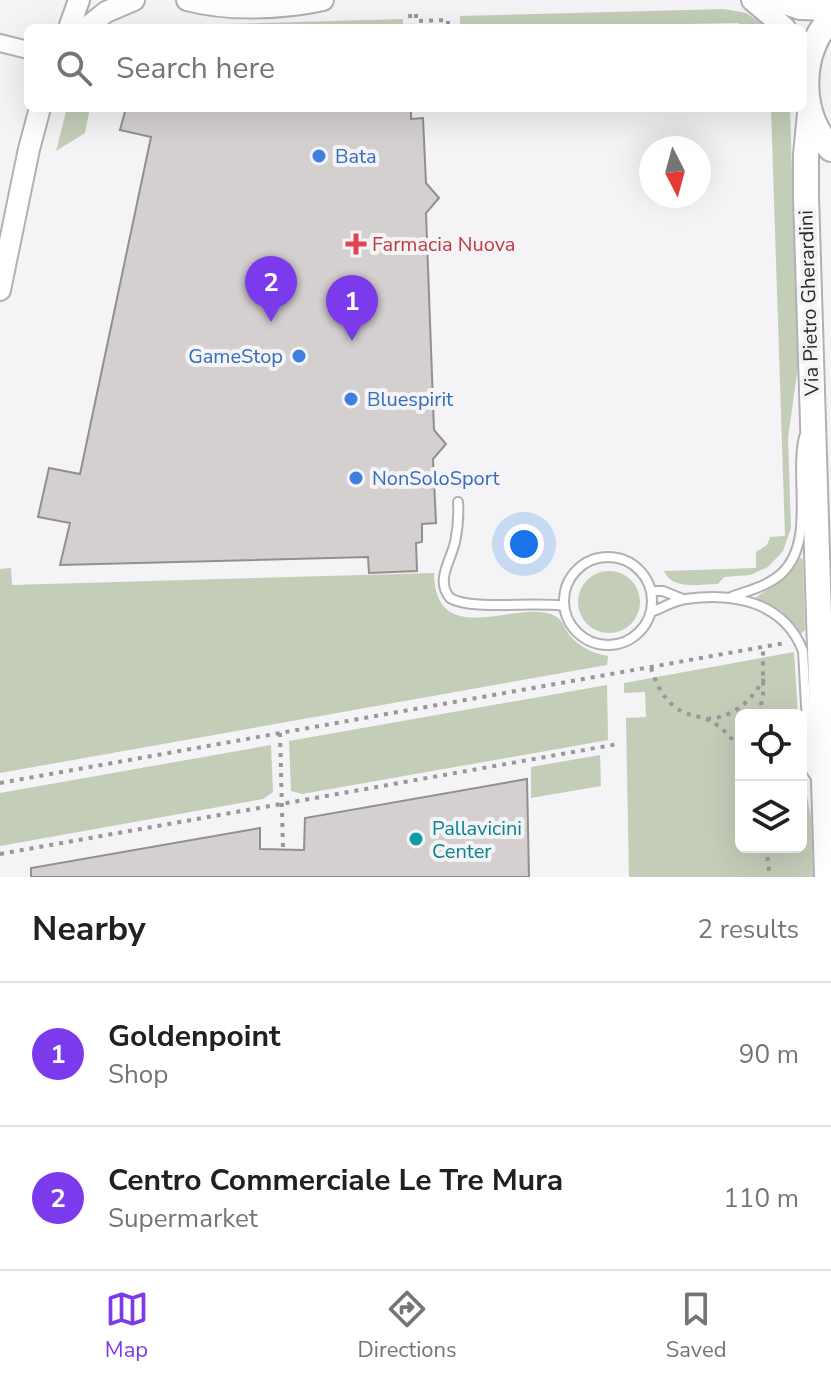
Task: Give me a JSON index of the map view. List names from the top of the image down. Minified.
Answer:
{"streets":{"main road":["Via Pietro Gherardini"]},"places":{"other":["Bata","GameStop","Bluespirit","NonSoloSport","Pallavicini Center"],"health":["Farmacia Nuova"]},"north":"bottom","page":{"search":"Search here","pins":["2","1"],"heading":["Nearby","2 results"],"list":[{"mark":"1","name":"Goldenpoint","note":"Shop","value":"90 m"},{"mark":"2","name":"Centro Commerciale Le Tre Mura","note":"Supermarket","value":"110 m"}],"nav":["Map","Directions","Saved"]}}
